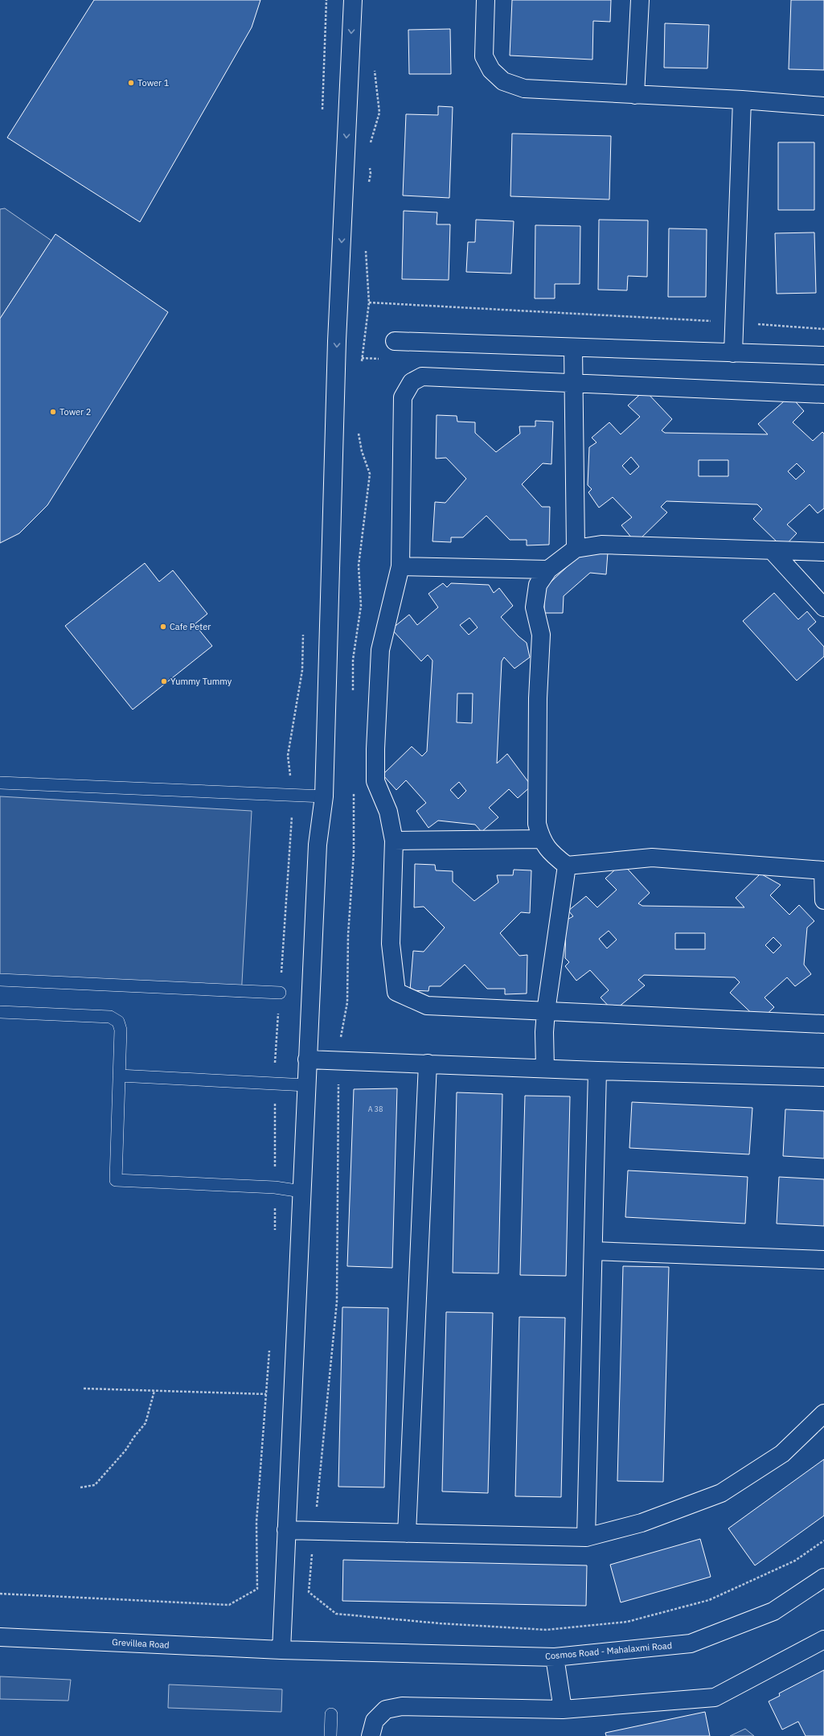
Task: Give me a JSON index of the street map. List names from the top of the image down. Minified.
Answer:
{"streets":{"street":["Grevillea Road","Cosmos Road - Mahalaxmi Road"]},"crossings":[["Grevillea Road","Cosmos Road - Mahalaxmi Road"]],"places":["Tower 1","Tower 2","Cafe Peter","Yummy Tummy"],"house_numbers":["A 38"]}
